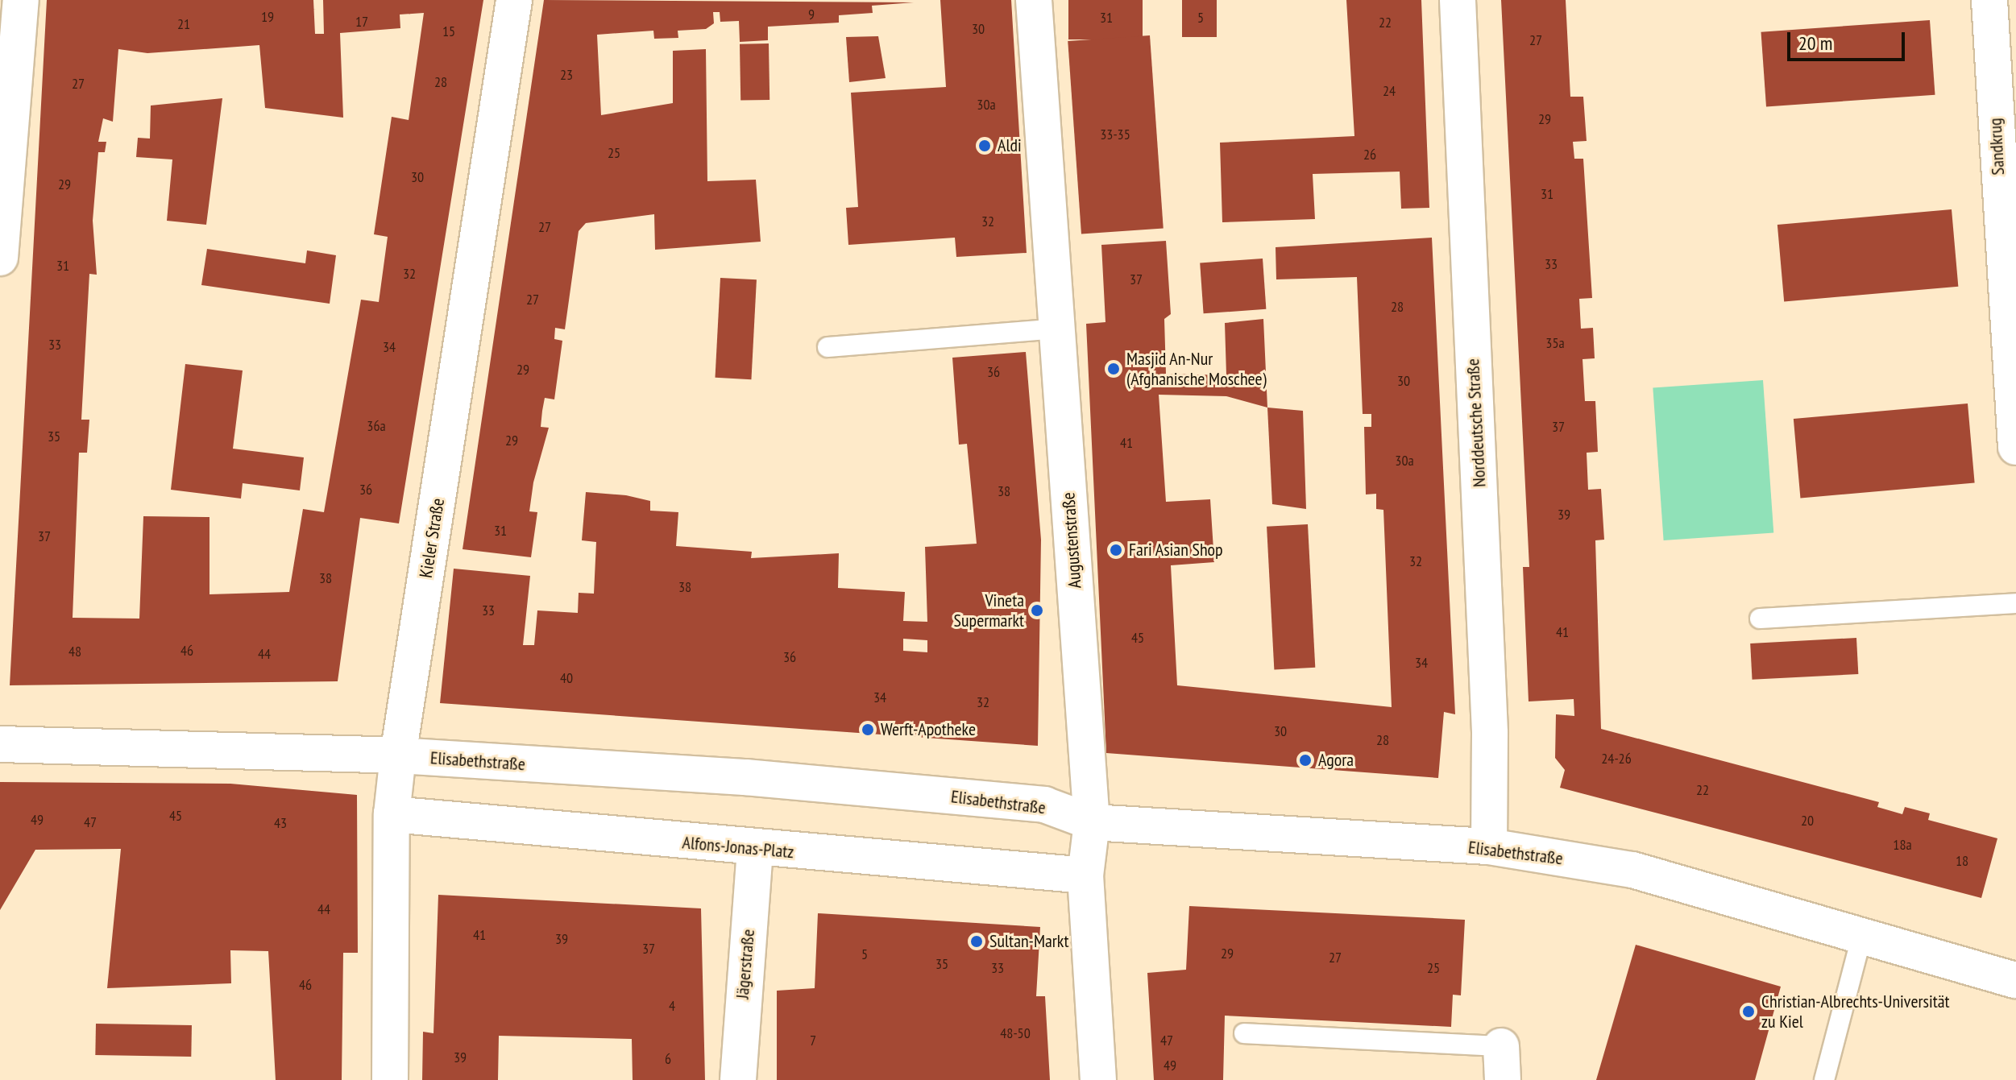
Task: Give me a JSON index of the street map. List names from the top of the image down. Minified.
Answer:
{"streets":{"street":["Sandkrug","Norddeutsche Straße","Kieler Straße","Augustenstraße","Elisabethstraße","Alfons-Jonas-Platz","Jägerstraße"]},"crossings":[["Norddeutsche Straße","Elisabethstraße"],["Kieler Straße","Elisabethstraße"],["Kieler Straße","Alfons-Jonas-Platz"],["Augustenstraße","Elisabethstraße"],["Augustenstraße","Alfons-Jonas-Platz"],["Alfons-Jonas-Platz","Jägerstraße"]],"places":["Aldi","Masjid An-Nur (Afghanische Moschee)","Fari Asian Shop","Vineta Supermarkt","Werft-Apotheke","Agora","Sultan-Markt","Christian-Albrechts-Universität zu Kiel"],"house_numbers":["9","19","31","5","17","22","21","30","15","27","23","28","27","24","30a","29","33-35","25","26","30","29","31","32","27","33","31","32","37","27","28","35a","33","34","29","36","30","36a","37","35","29","41","30a","36","38","39","31","37","32","38","38","33","41","45","46","48","44","36","34","40","34","32","30","28","24-26","22","45","49","20","47","43","18a","18","44","41","39","37","29","5","27","35","33","25","46","4","48-50","7","47","39","6","49"],"scale_bar":"20 m"}
